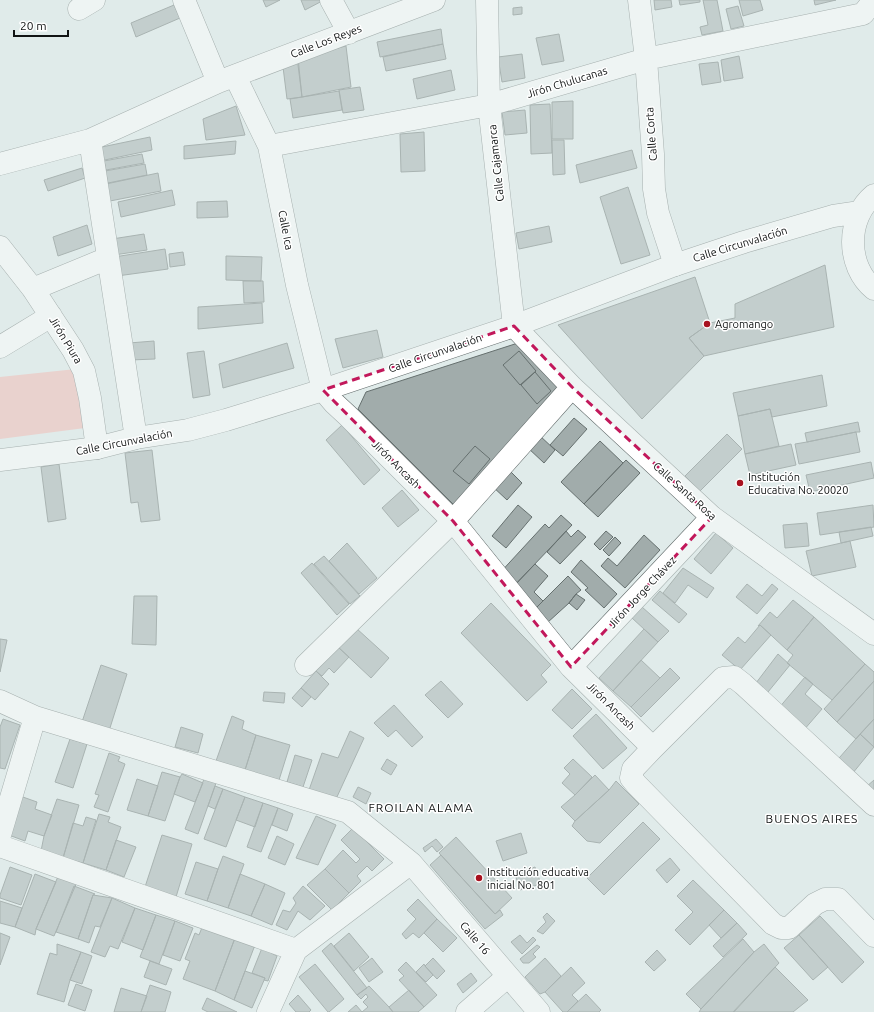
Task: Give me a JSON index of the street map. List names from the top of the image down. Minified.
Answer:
{"streets":{"street":["Calle Los Reyes","Jirón Chulucanas","Calle Corta","Calle Cajamarca","Calle Ica","Calle Circunvalación","Jirón Piura","Jirón Ancash","Calle Santa Rosa","Jirón Jorge Chávez","Calle 16"]},"crossings":[["Calle Los Reyes","Calle Ica"],["Jirón Chulucanas","Calle Corta"],["Jirón Chulucanas","Calle Cajamarca"],["Jirón Chulucanas","Calle Ica"],["Calle Corta","Calle Circunvalación"],["Calle Cajamarca","Calle Circunvalación"],["Calle Cajamarca","Calle Santa Rosa"],["Calle Ica","Calle Circunvalación"],["Calle Ica","Jirón Ancash"],["Calle Circunvalación","Jirón Piura"],["Calle Circunvalación","Jirón Ancash"],["Calle Circunvalación","Calle Santa Rosa"],["Jirón Ancash","Jirón Jorge Chávez"],["Calle Santa Rosa","Jirón Jorge Chávez"]],"districts":["FROILAN ALAMA","BUENOS AIRES"],"places":["Agromango","Institución Educativa No. 20020","Institución educativa inicial No. 801"],"scale_bar":"20 m"}
